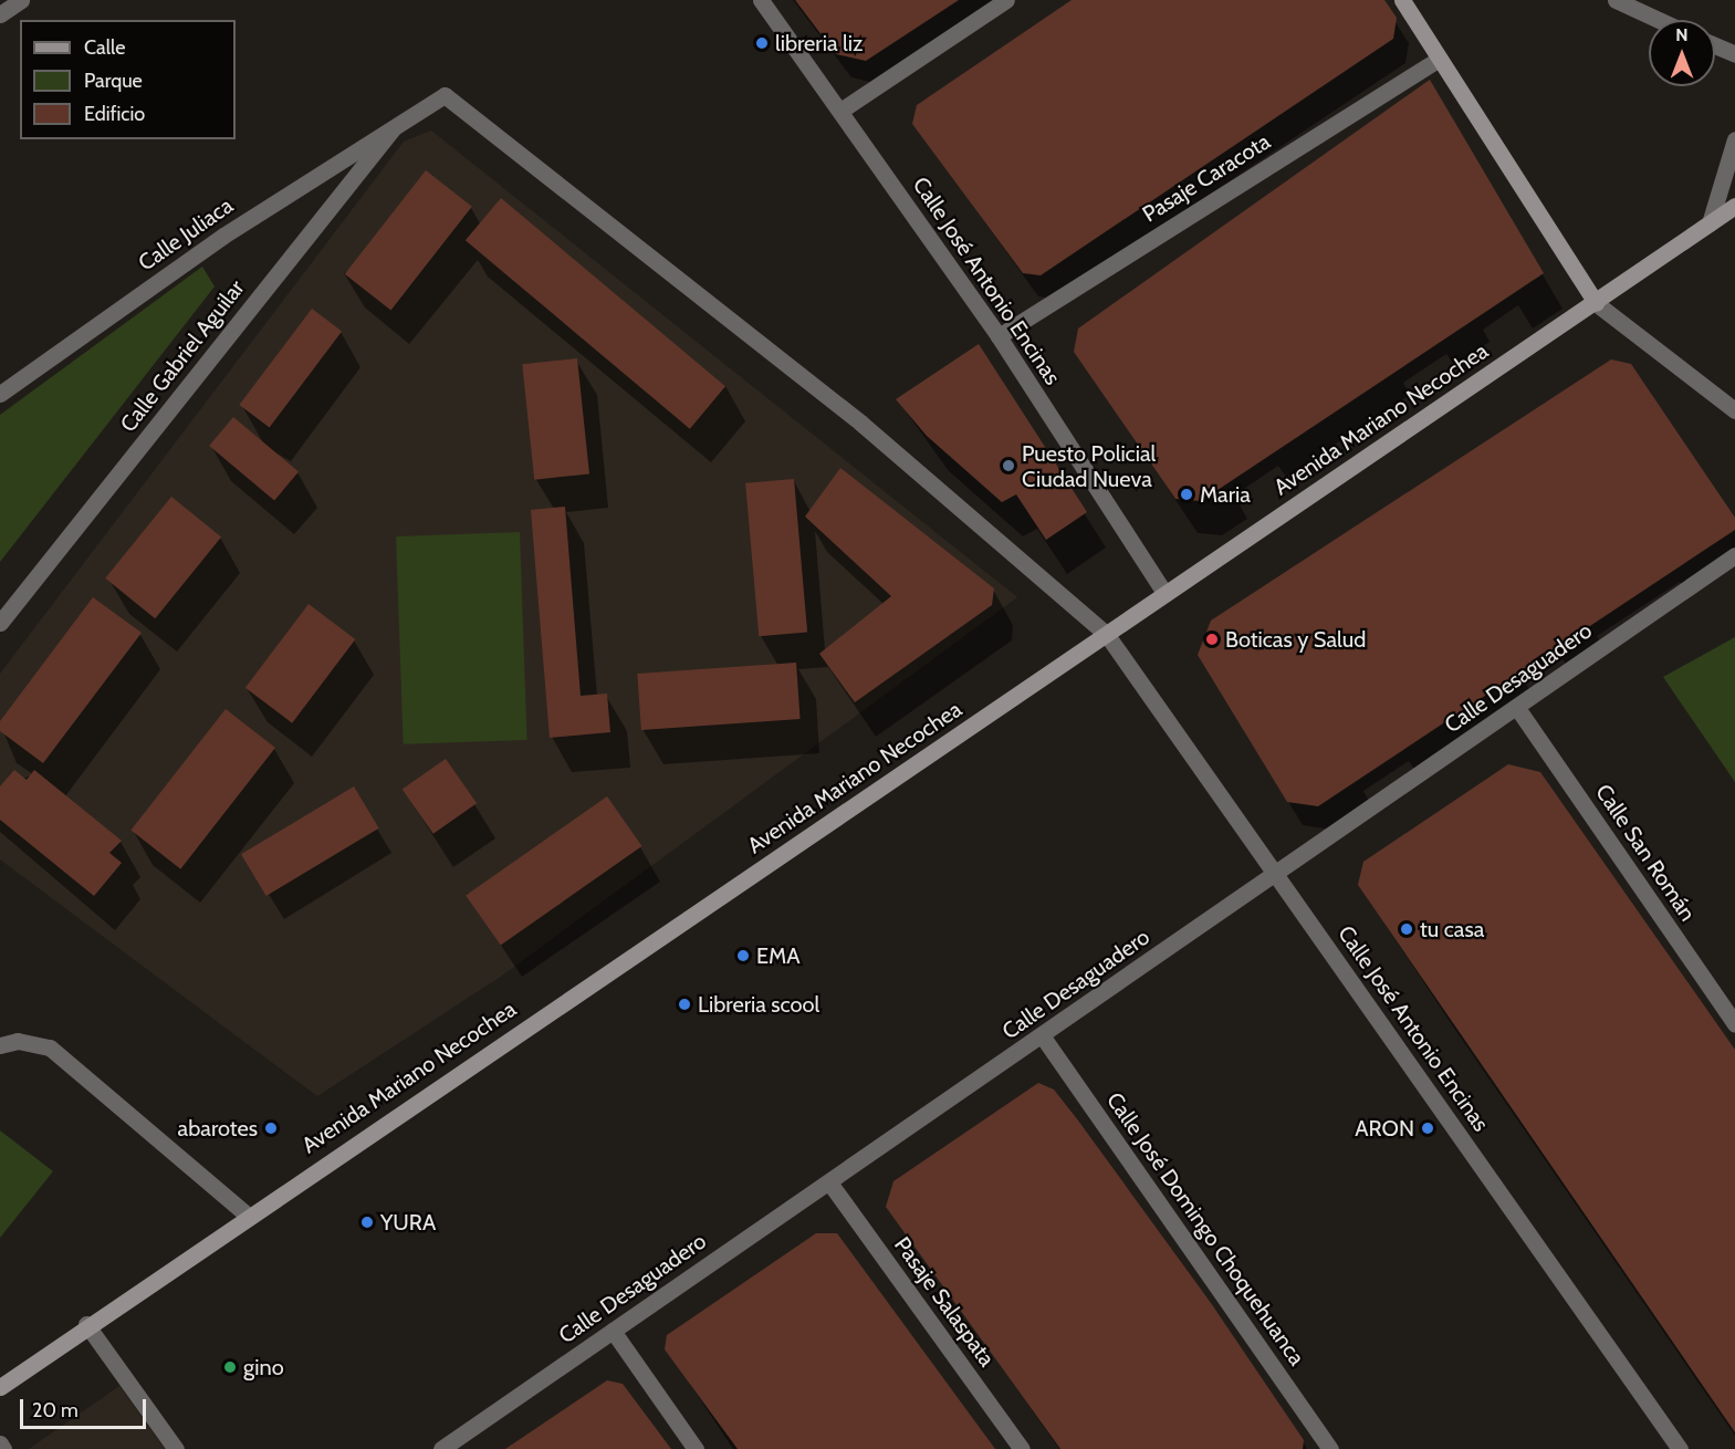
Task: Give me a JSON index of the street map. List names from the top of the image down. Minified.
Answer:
{"streets":{"main road":["Avenida Mariano Necochea"],"street":["Pasaje Caracota","Calle Juliaca","Calle José Antonio Encinas","Calle Gabriel Aguilar","Calle Desaguadero","Calle San Román","Calle José Domingo Choquehuanca","Pasaje Salaspata"]},"crossings":[["Pasaje Caracota","Calle José Antonio Encinas"],["Calle Juliaca","Calle José Antonio Encinas"],["Calle Juliaca","Calle Gabriel Aguilar"],["Calle Juliaca","Avenida Mariano Necochea"],["Calle José Antonio Encinas","Avenida Mariano Necochea"],["Calle José Antonio Encinas","Calle Desaguadero"],["Calle Desaguadero","Calle San Román"],["Calle Desaguadero","Calle José Domingo Choquehuanca"],["Calle Desaguadero","Pasaje Salaspata"]],"places":["libreria liz","Puesto Policial Ciudad Nueva","Maria","Boticas y Salud","tu casa","EMA","Libreria scool","abarotes","ARON","YURA","gino"],"legend":["Calle","Parque","Edificio"],"scale_bar":"20 m","north":"top"}
